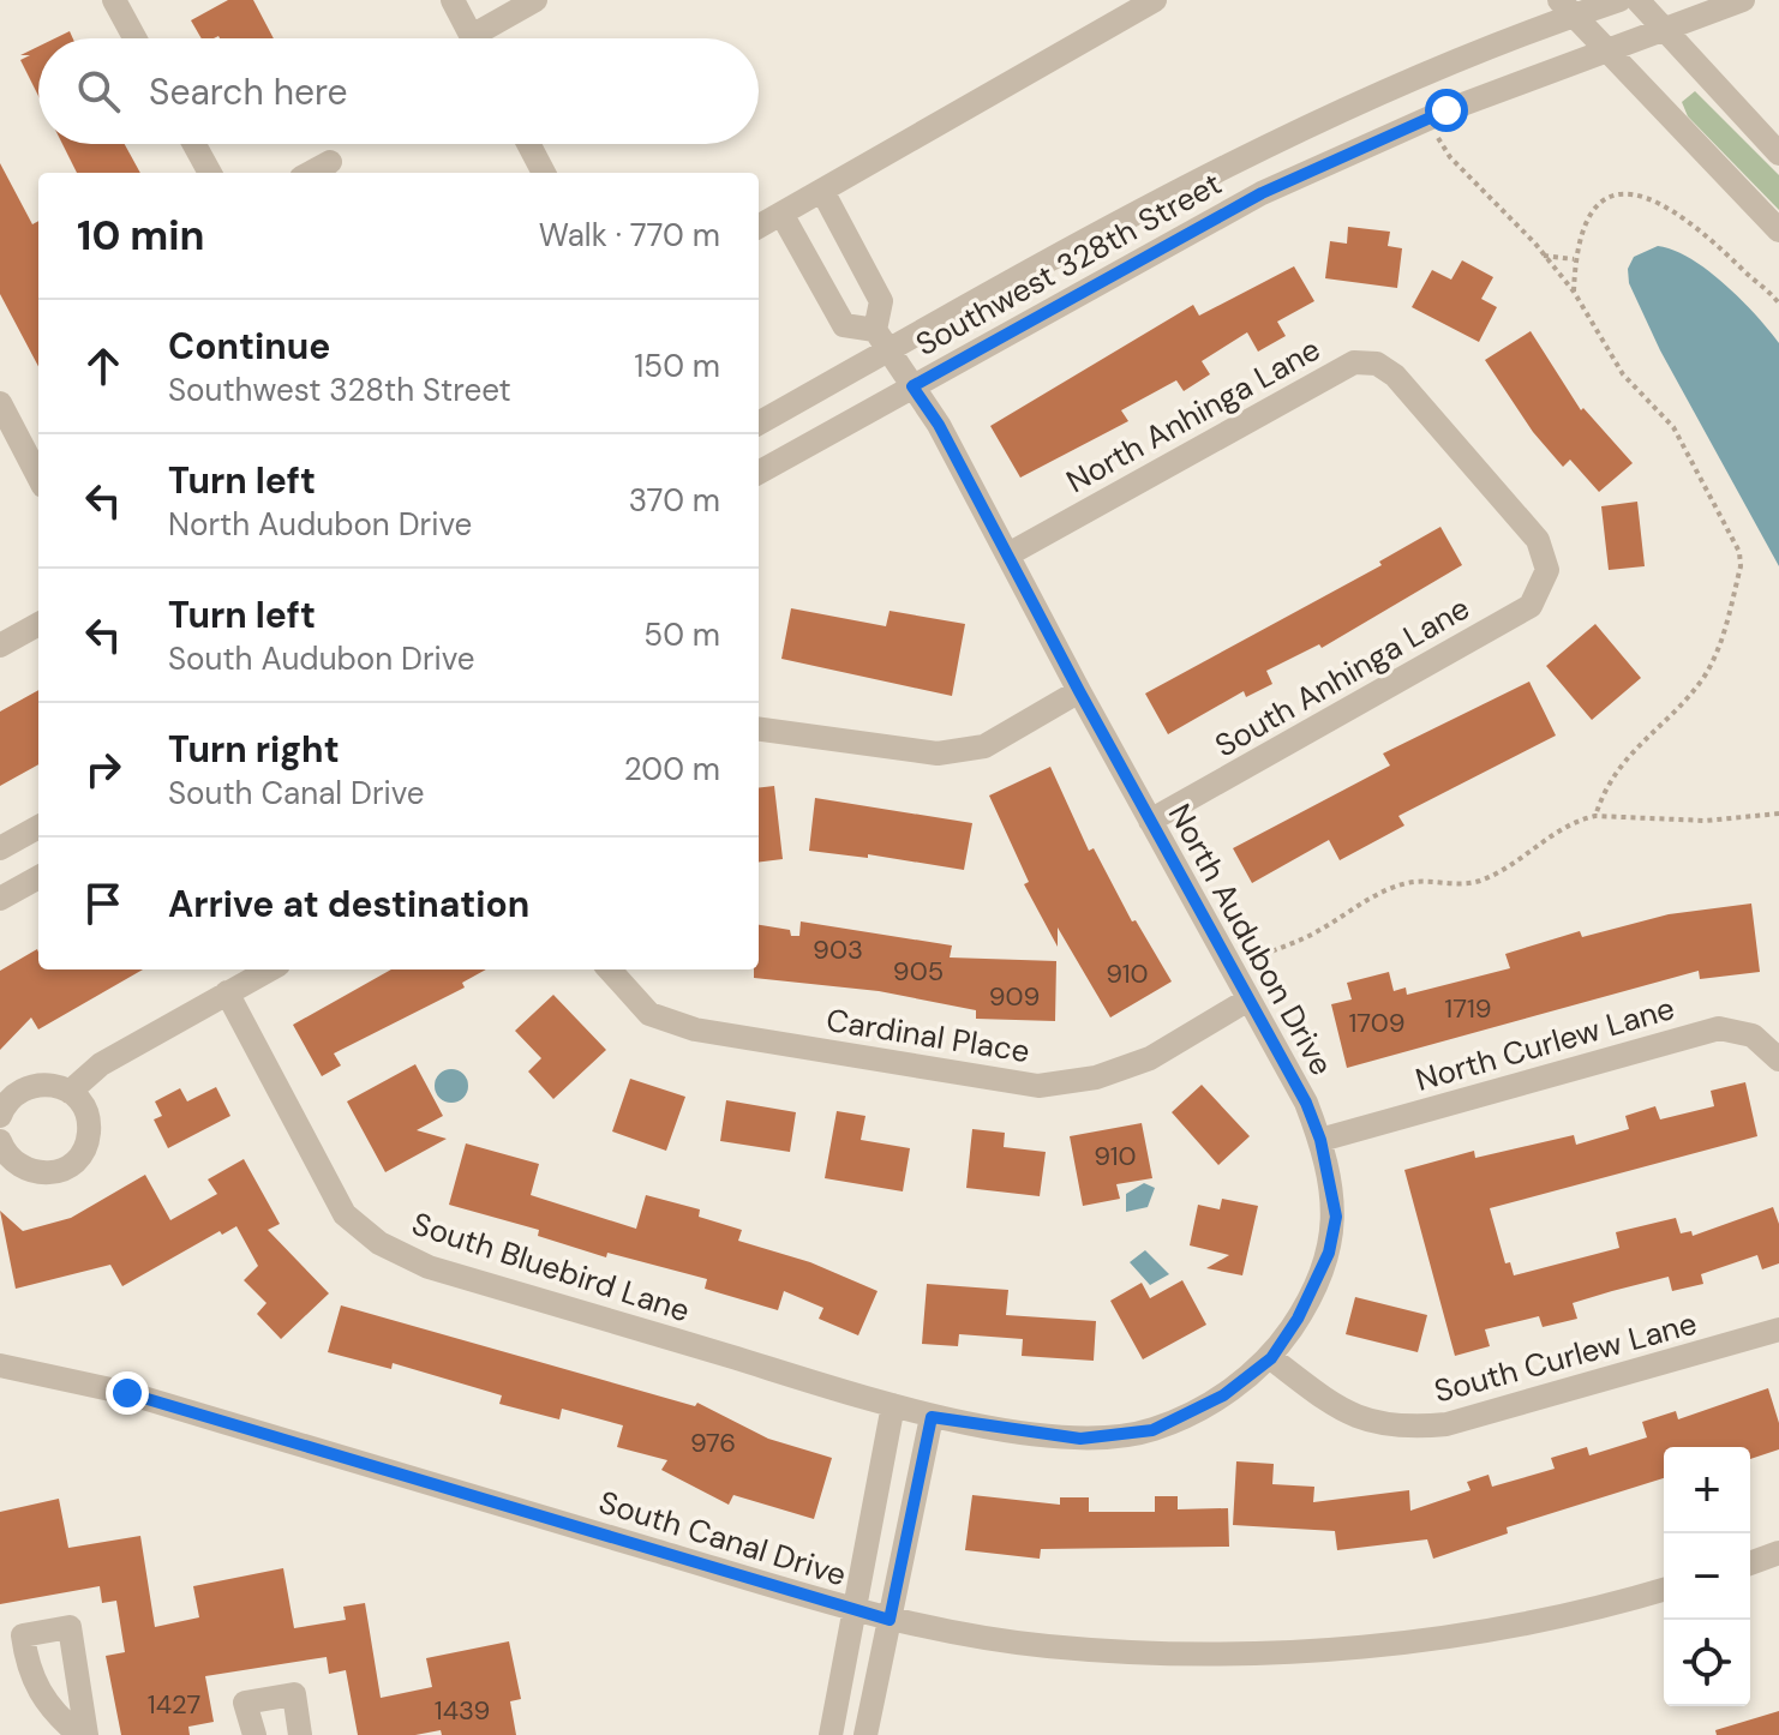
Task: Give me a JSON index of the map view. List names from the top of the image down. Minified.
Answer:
{"streets":{"street":["Southwest 328th Street","North Anhinga Lane","South Anhinga Lane","North Audubon Drive","Cardinal Place","North Curlew Lane","South Bluebird Lane","South Curlew Lane","South Canal Drive"]},"crossings":[["Southwest 328th Street","North Audubon Drive"],["North Anhinga Lane","South Anhinga Lane"],["North Anhinga Lane","North Audubon Drive"],["South Anhinga Lane","North Audubon Drive"],["North Audubon Drive","Cardinal Place"],["North Audubon Drive","North Curlew Lane"],["North Audubon Drive","South Bluebird Lane"],["North Audubon Drive","South Curlew Lane"]],"house_numbers":["903","905","910","909","1719","1709","910","976","1427","1439"],"page":{"search":"Search here","heading":["10 min","Walk · 770 m"],"list":[["Continue","Southwest 328th Street","150 m"],["Turn left","North Audubon Drive","370 m"],["Turn left","South Audubon Drive","50 m"],["Turn right","South Canal Drive","200 m"],"Arrive at destination"],"map_buttons":["+","−"]}}
